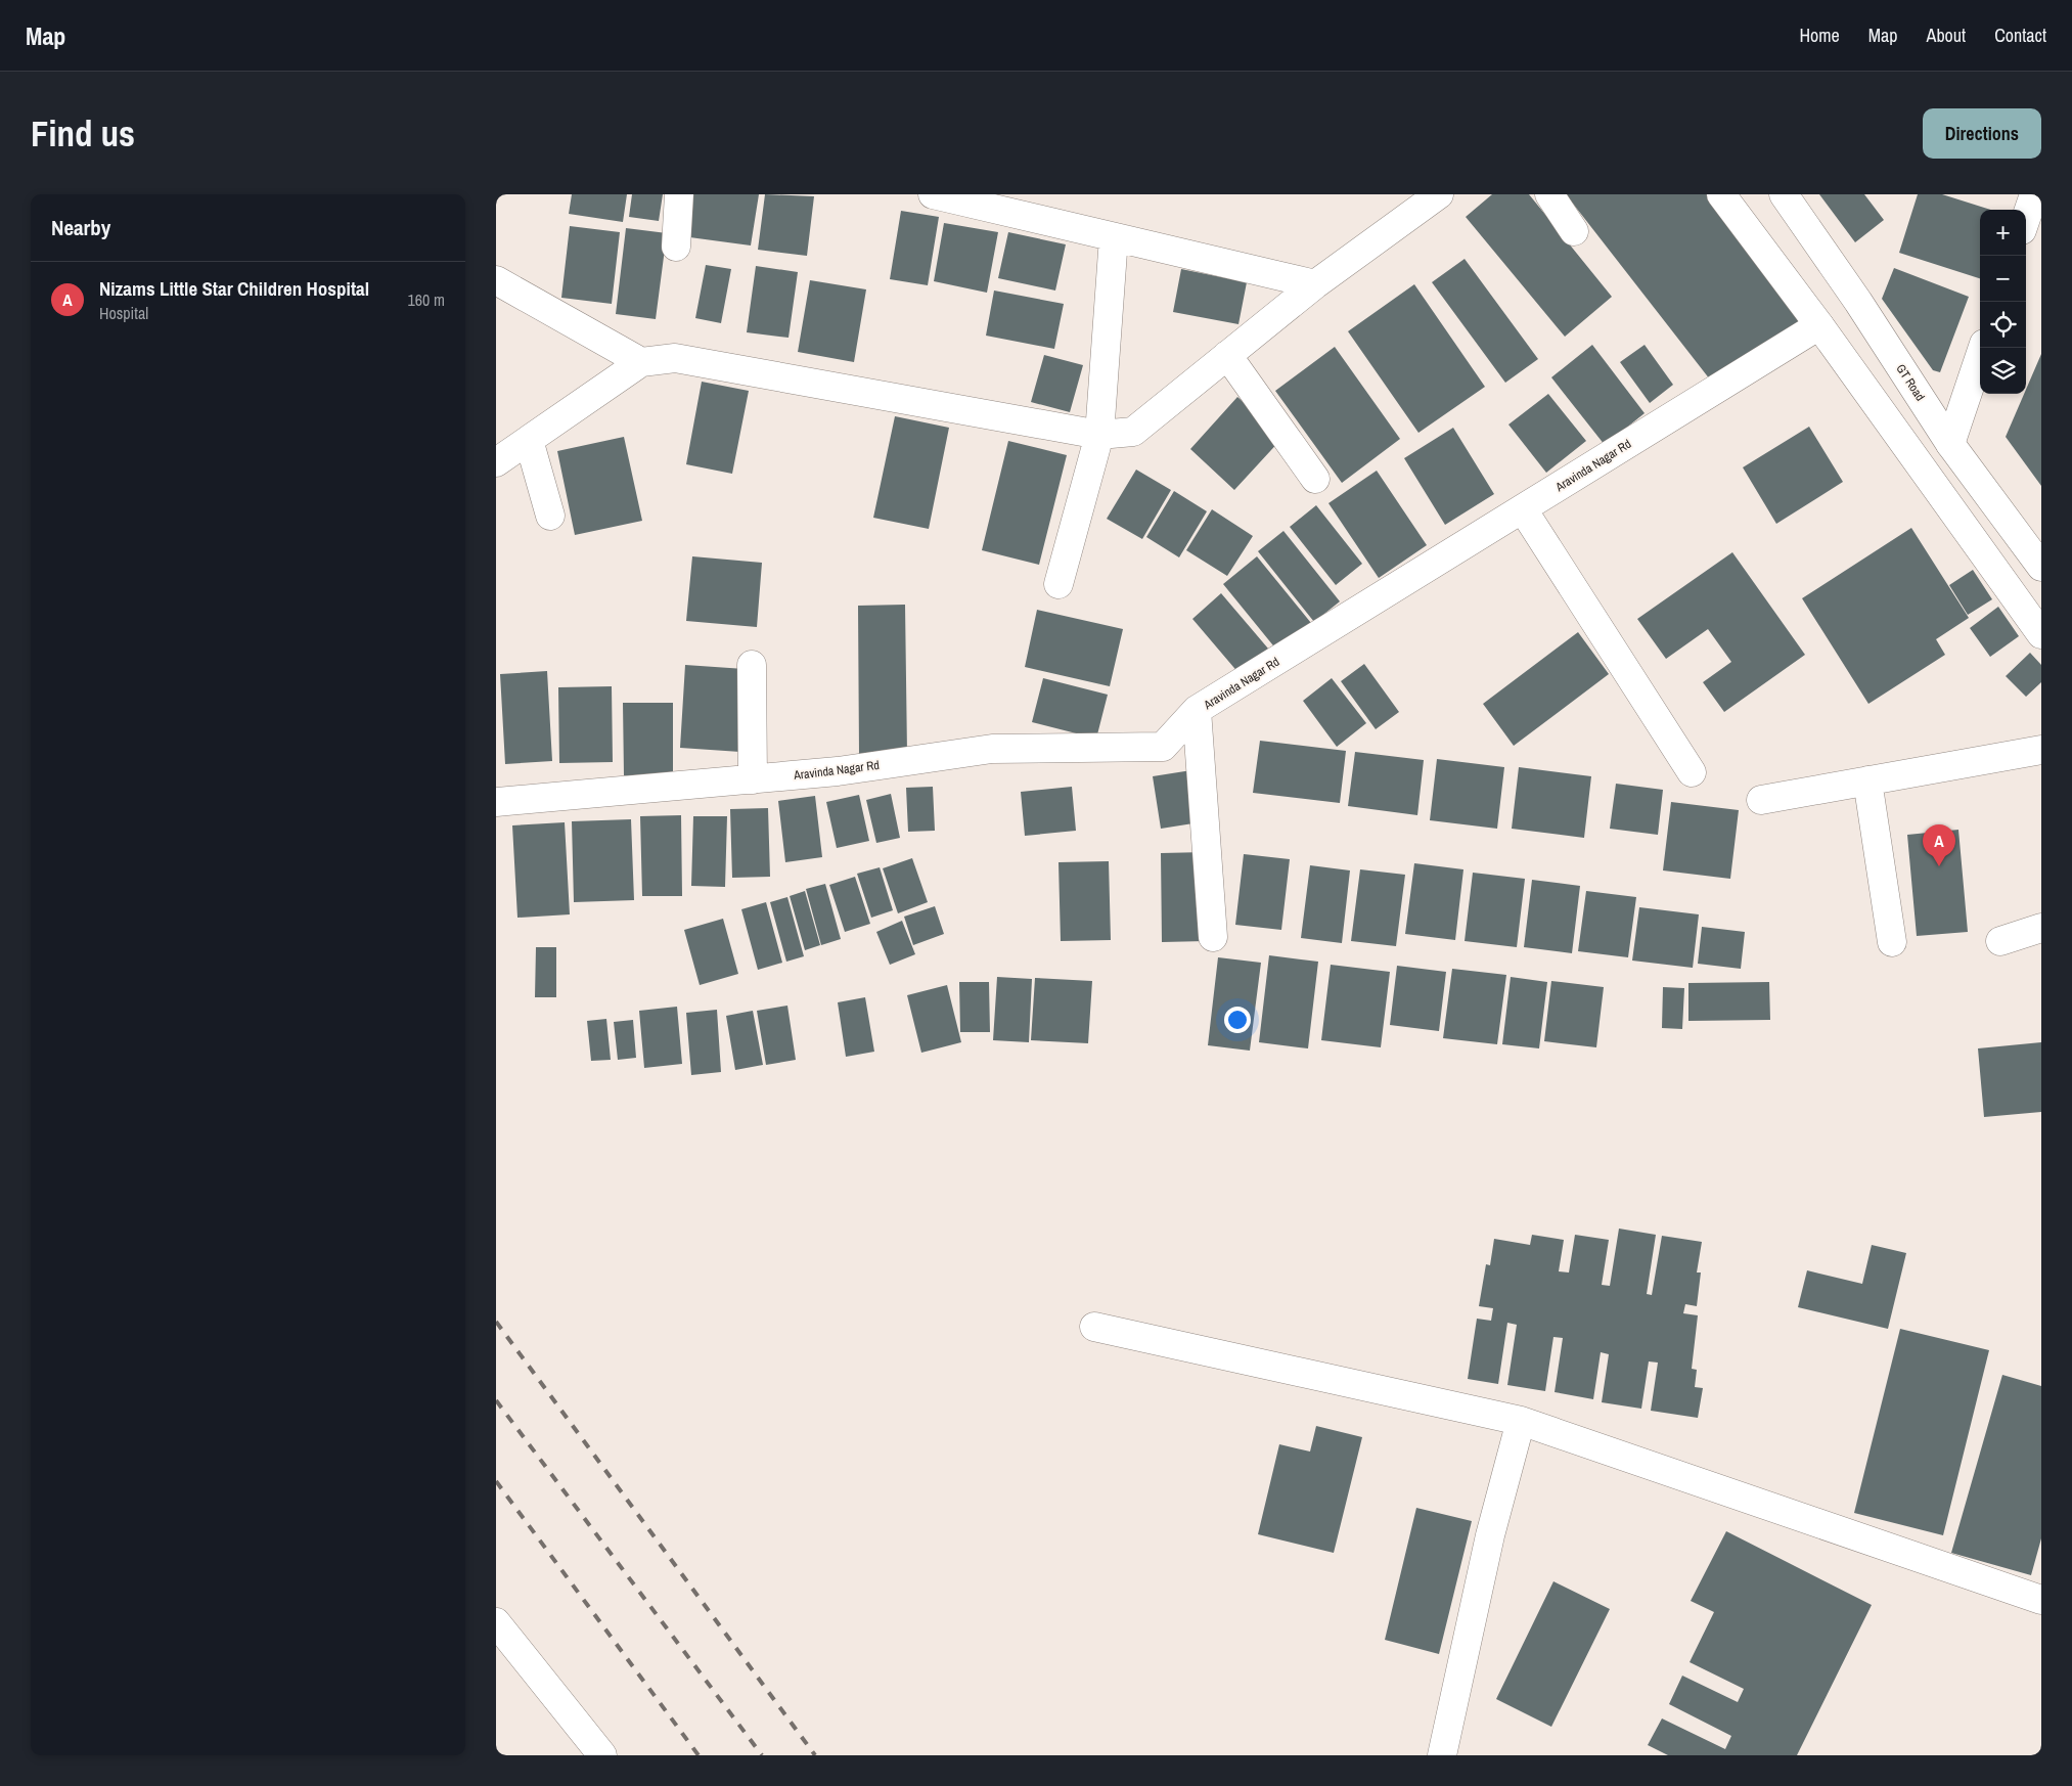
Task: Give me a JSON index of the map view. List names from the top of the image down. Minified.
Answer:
{"streets":{"street":["GT Road","Aravinda Nagar Rd"]},"page":{"header":"Map","nav":["Home","Map","About","Contact"],"buttons":"Directions","title":"Find us","heading":"Nearby","map_buttons":["+","−"],"list":[{"mark":"A","name":"Nizams Little Star Children Hospital","note":"Hospital","value":"160 m"}],"pins":"A"}}
